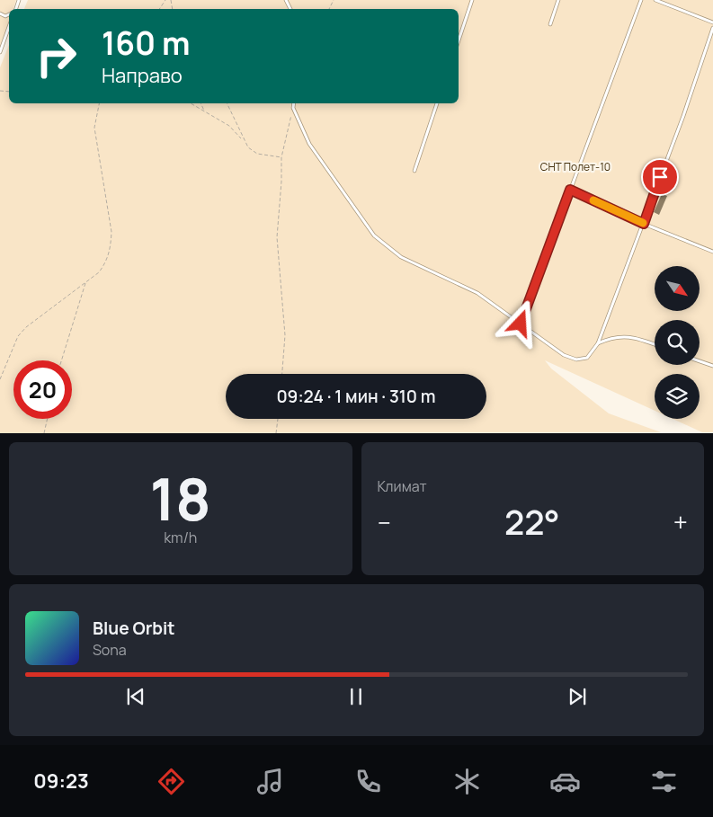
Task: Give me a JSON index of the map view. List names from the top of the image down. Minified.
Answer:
{"parks":["СНТ Полет-10"],"north":"bottom right","page":{"turn":["160 m","Направо"],"limit":"20","trip":"09:24 · 1 мин · 310 m","tile":[["18","km/h"],"Климат"],"heat":["−","22°","+"],"song":["Blue Orbit","Sona"],"tabs":"09:23"}}
